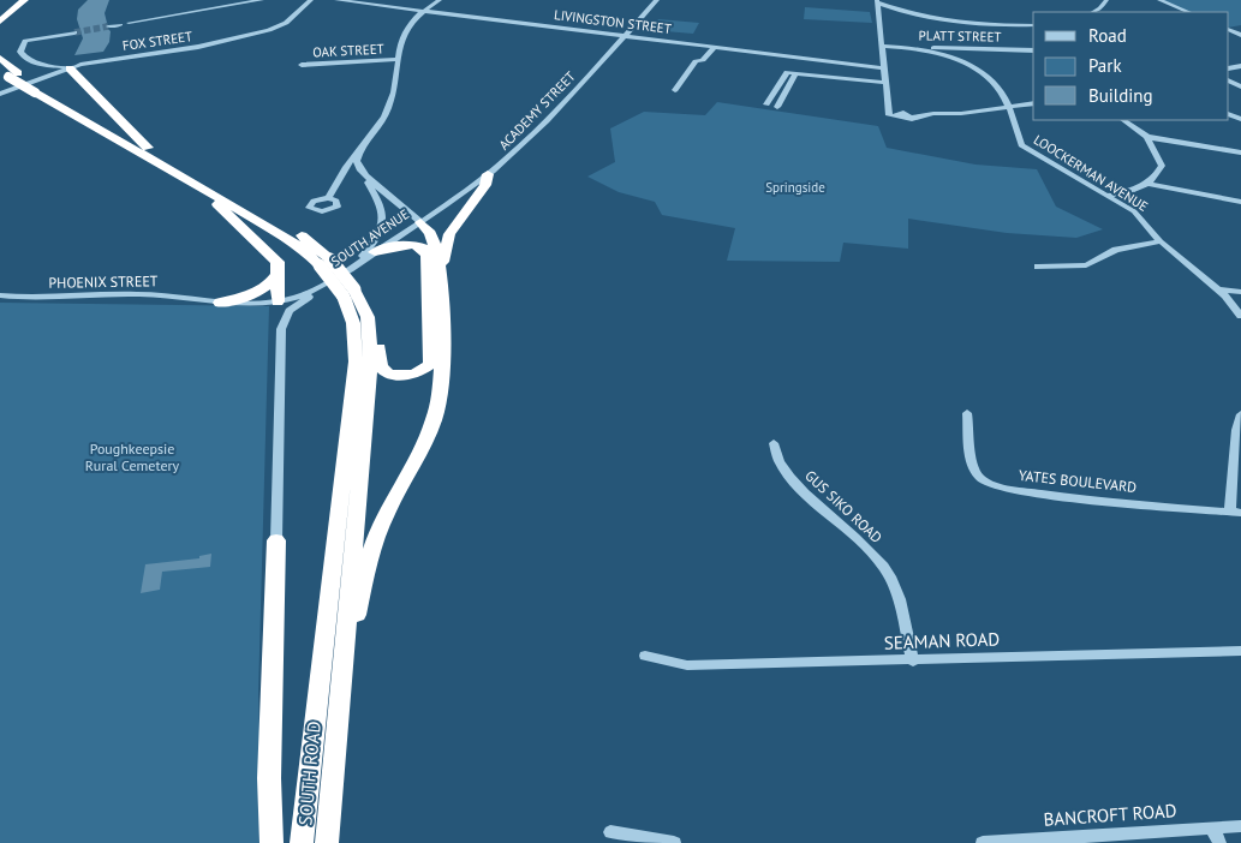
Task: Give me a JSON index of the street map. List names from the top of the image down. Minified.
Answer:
{"streets":{"highway":["SOUTH ROAD"],"street":["LIVINGSTON STREET","PLATT STREET","FOX STREET","OAK STREET","ACADEMY STREET","LOOCKERMAN AVENUE","SOUTH AVENUE","PHOENIX STREET","YATES BOULEVARD","GUS SIKO ROAD","SEAMAN ROAD","BANCROFT ROAD"]},"crossings":[["LIVINGSTON STREET","ACADEMY STREET"],["PLATT STREET","LOOCKERMAN AVENUE"],["ACADEMY STREET","SOUTH AVENUE"],["SOUTH AVENUE","PHOENIX STREET"],["GUS SIKO ROAD","SEAMAN ROAD"]],"parks":["Springside","Poughkeepsie Rural Cemetery"],"legend":["Road","Park","Building"]}
